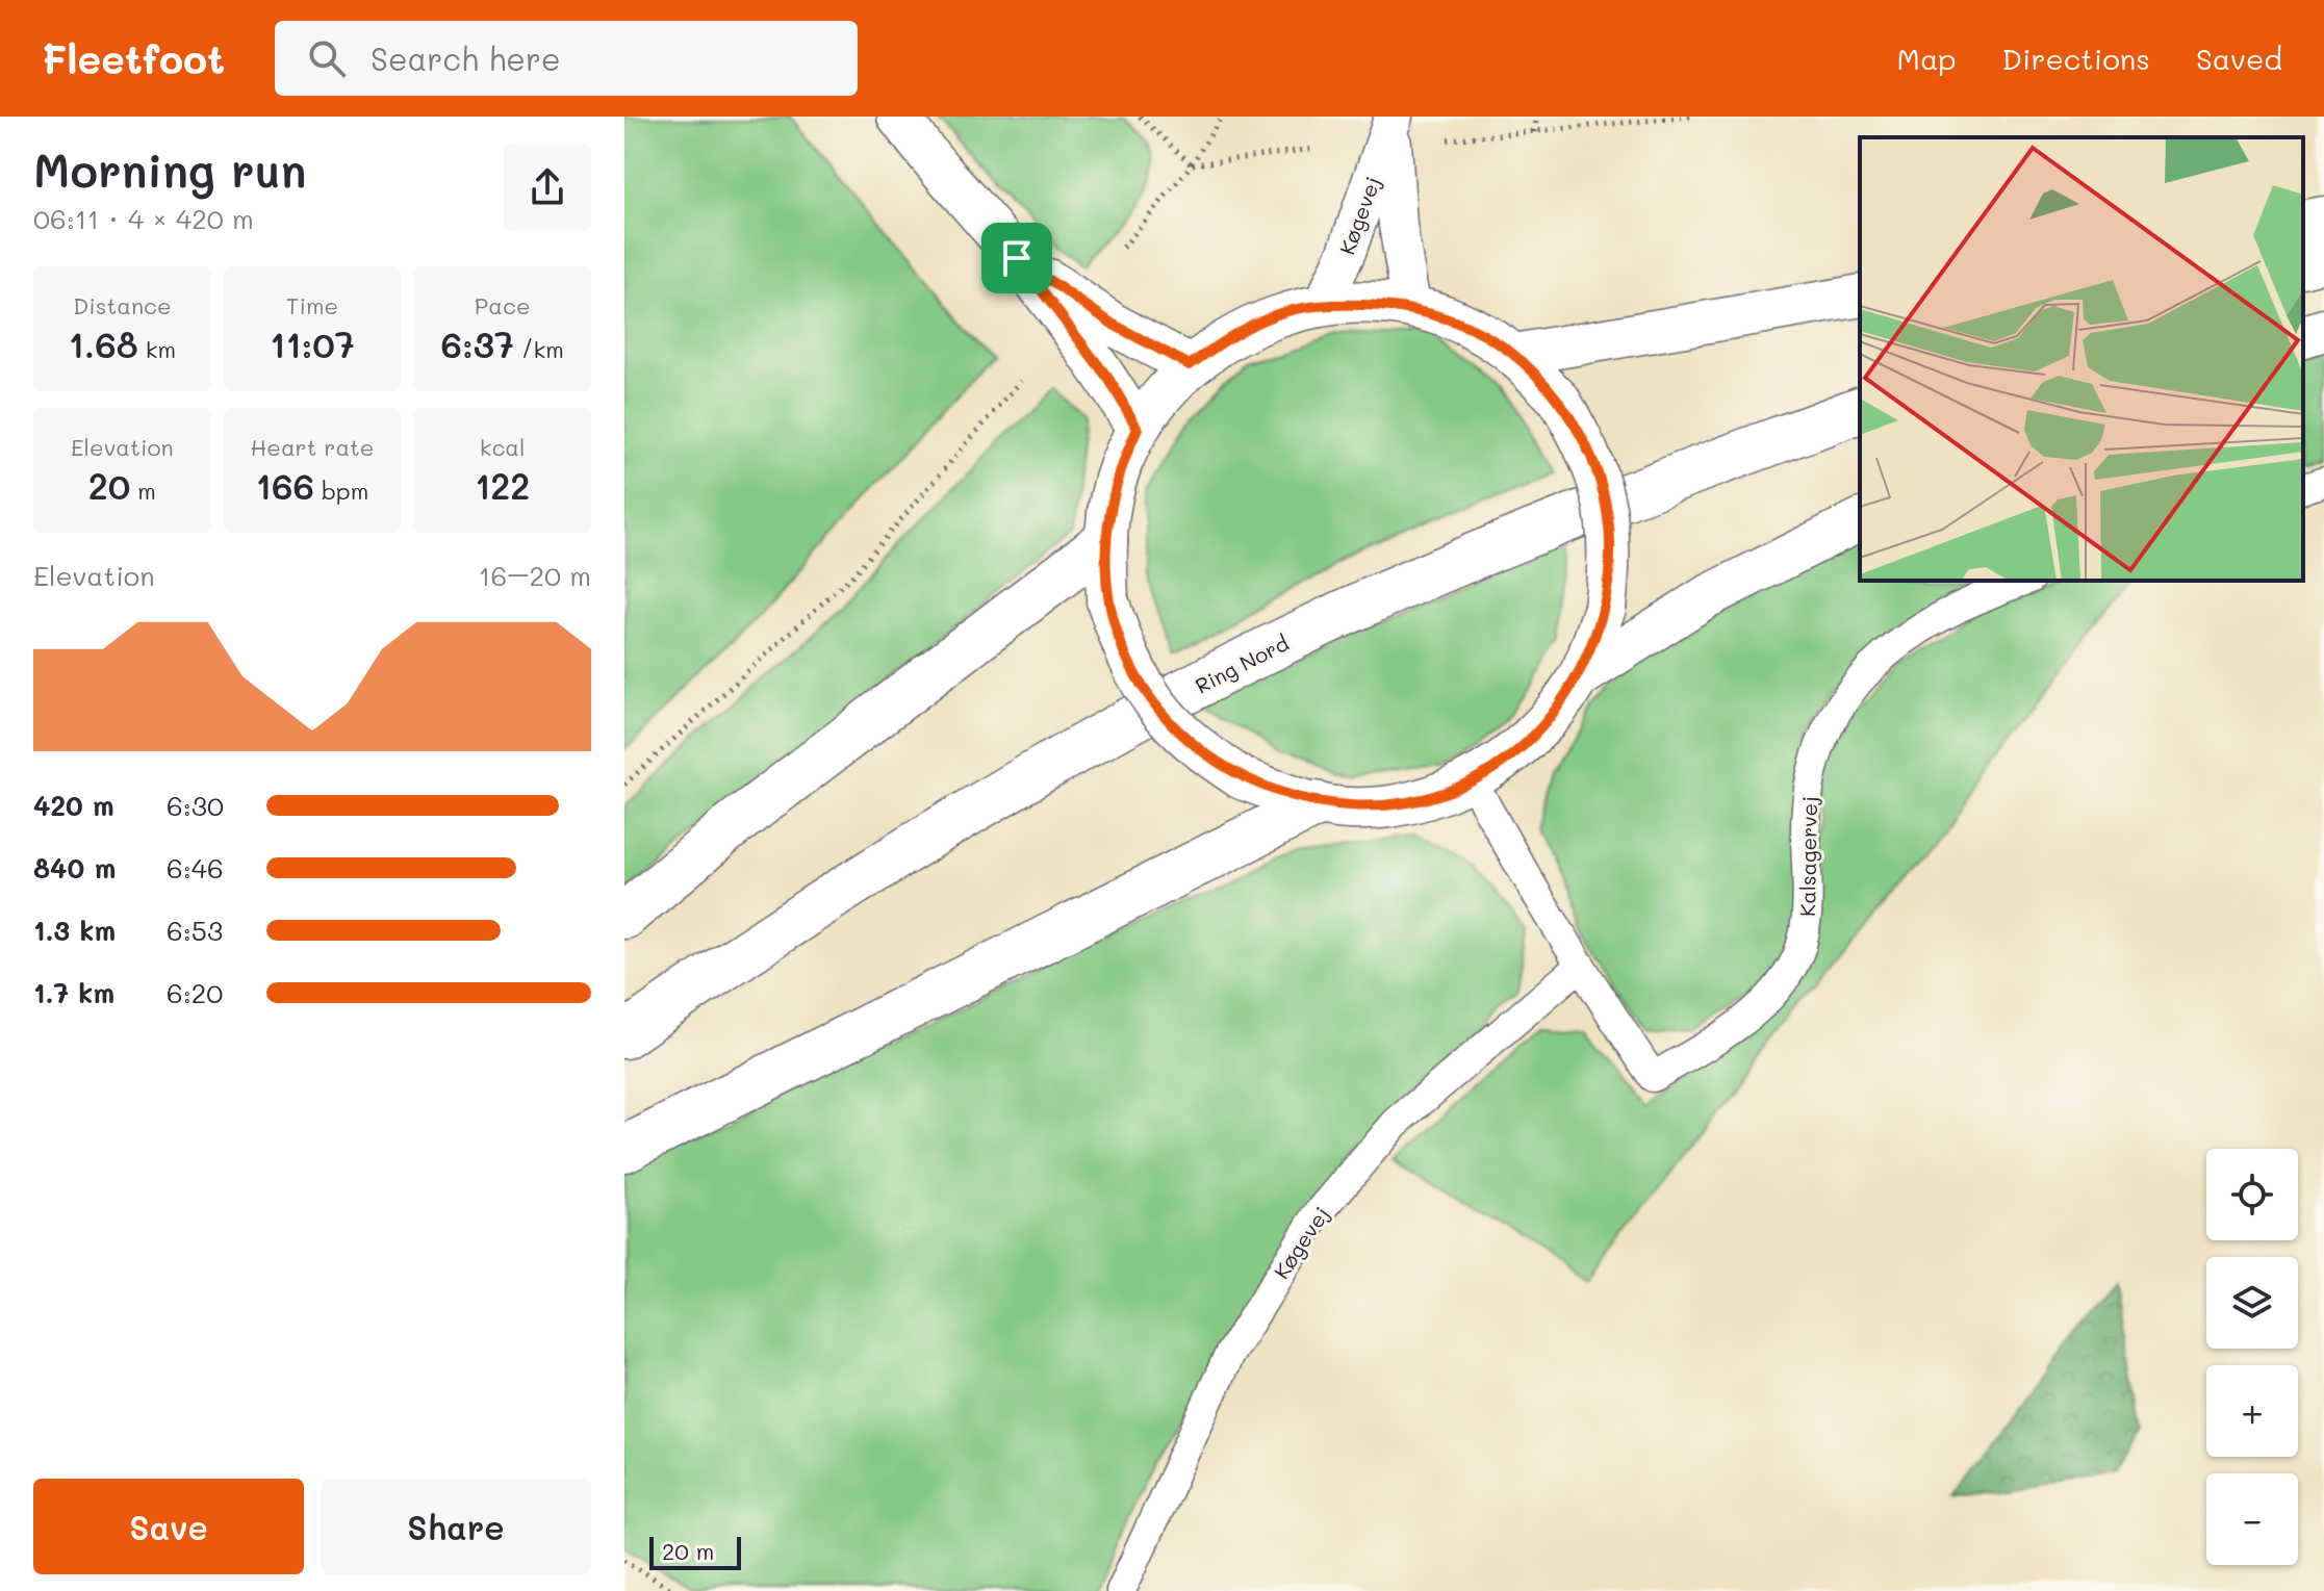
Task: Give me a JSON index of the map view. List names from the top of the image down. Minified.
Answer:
{"streets":{"main road":["Ring Nord"],"street":["Køgevej","Kalsagervej"]},"crossings":[["Køgevej","Kalsagervej"]],"scale_bar":"20 m","page":{"header":"Fleetfoot","search":"Search here","nav":["Map","Directions","Saved"],"heading":["Morning run","06:11 · 4 × 420 m"],"stats":[["Distance","1.68 km"],["Time","11:07"],["Pace","6:37 /km"],["Elevation","20 m"],["Heart rate","166 bpm"],["kcal","122"]],"chart":["Elevation","16–20 m"],"list":[{"name":"420 m","note":"6:30"},{"name":"840 m","note":"6:46"},{"name":"1.3 km","note":"6:53"},{"name":"1.7 km","note":"6:20"}],"map_buttons":["+","−"],"buttons":["Save","Share"],"scale":"20 m"}}
